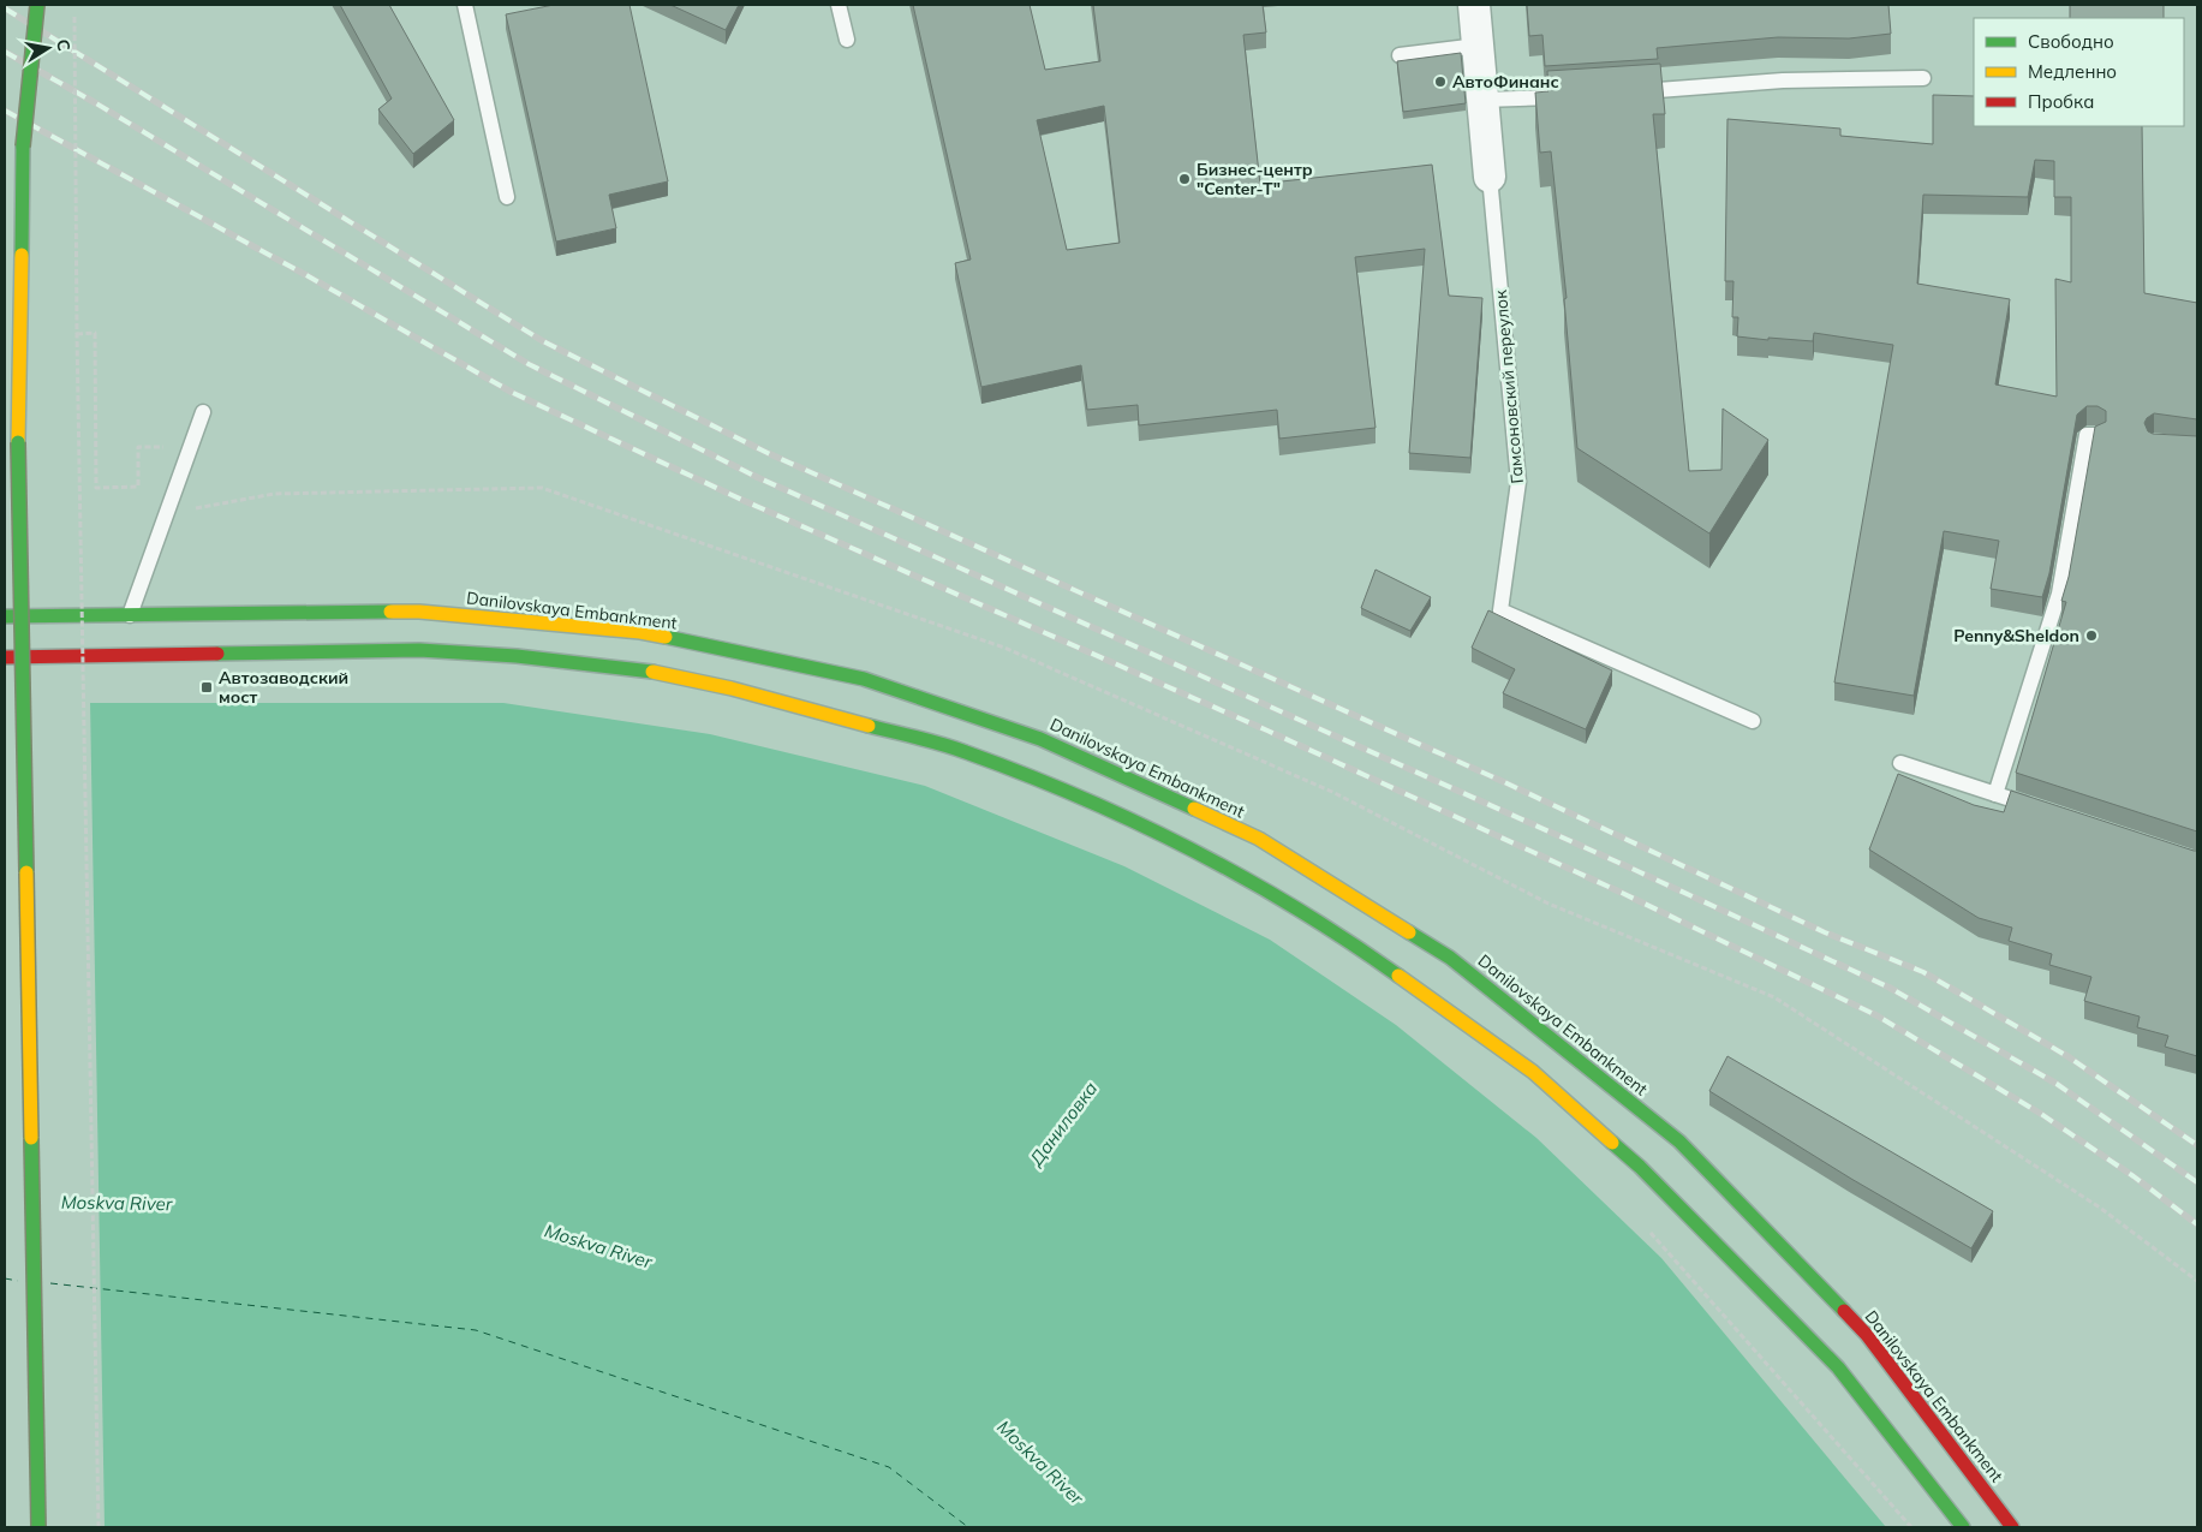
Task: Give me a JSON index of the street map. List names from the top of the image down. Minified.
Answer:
{"streets":{"main road":["Danilovskaya Embankment"],"lane":["Гамсоновский переулок"]},"water":["Даниловка","Moskva River"],"places":{"other":["АвтоФинанс","Бизнес-центр \"Center-T\"","Penny&Sheldon"],"transit":["Автозаводский мост"]},"legend":["Свободно","Медленно","Пробка"],"north":"right"}
